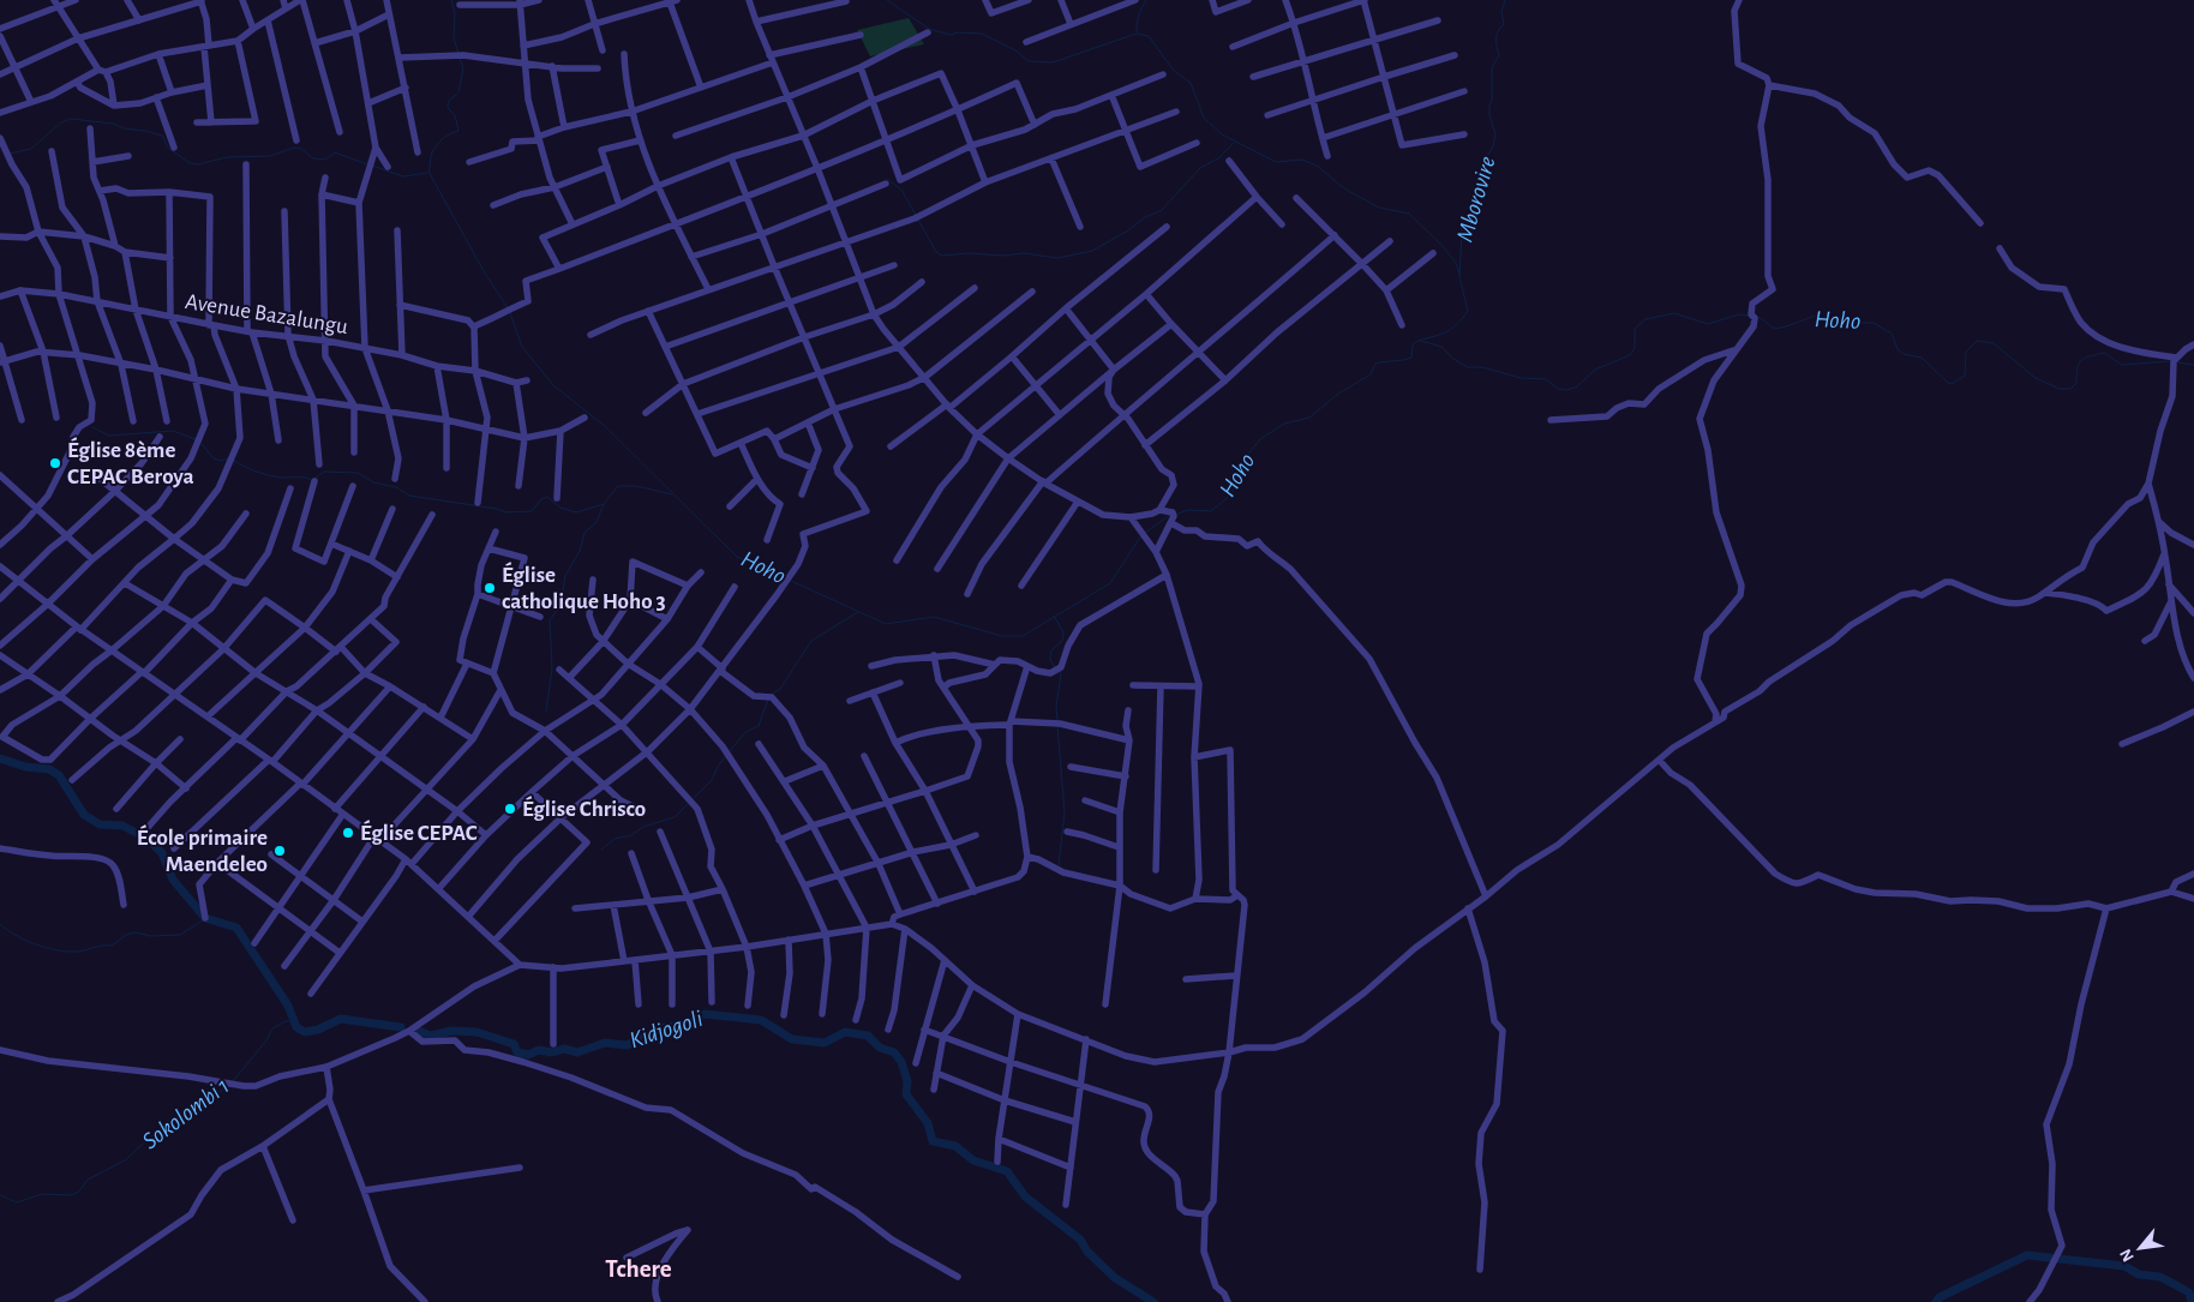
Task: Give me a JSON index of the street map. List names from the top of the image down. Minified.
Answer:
{"streets":{"street":["Avenue Bazalungu"]},"districts":["Tchere"],"water":["Mborovire","Hoho","Kidjogoli","Sokolombi 1"],"places":["Église 8ème CEPAC Beroya","Église catholique Hoho 3","Église Chrisco","Église CEPAC","École primaire Maendeleo"],"north":"bottom left"}
